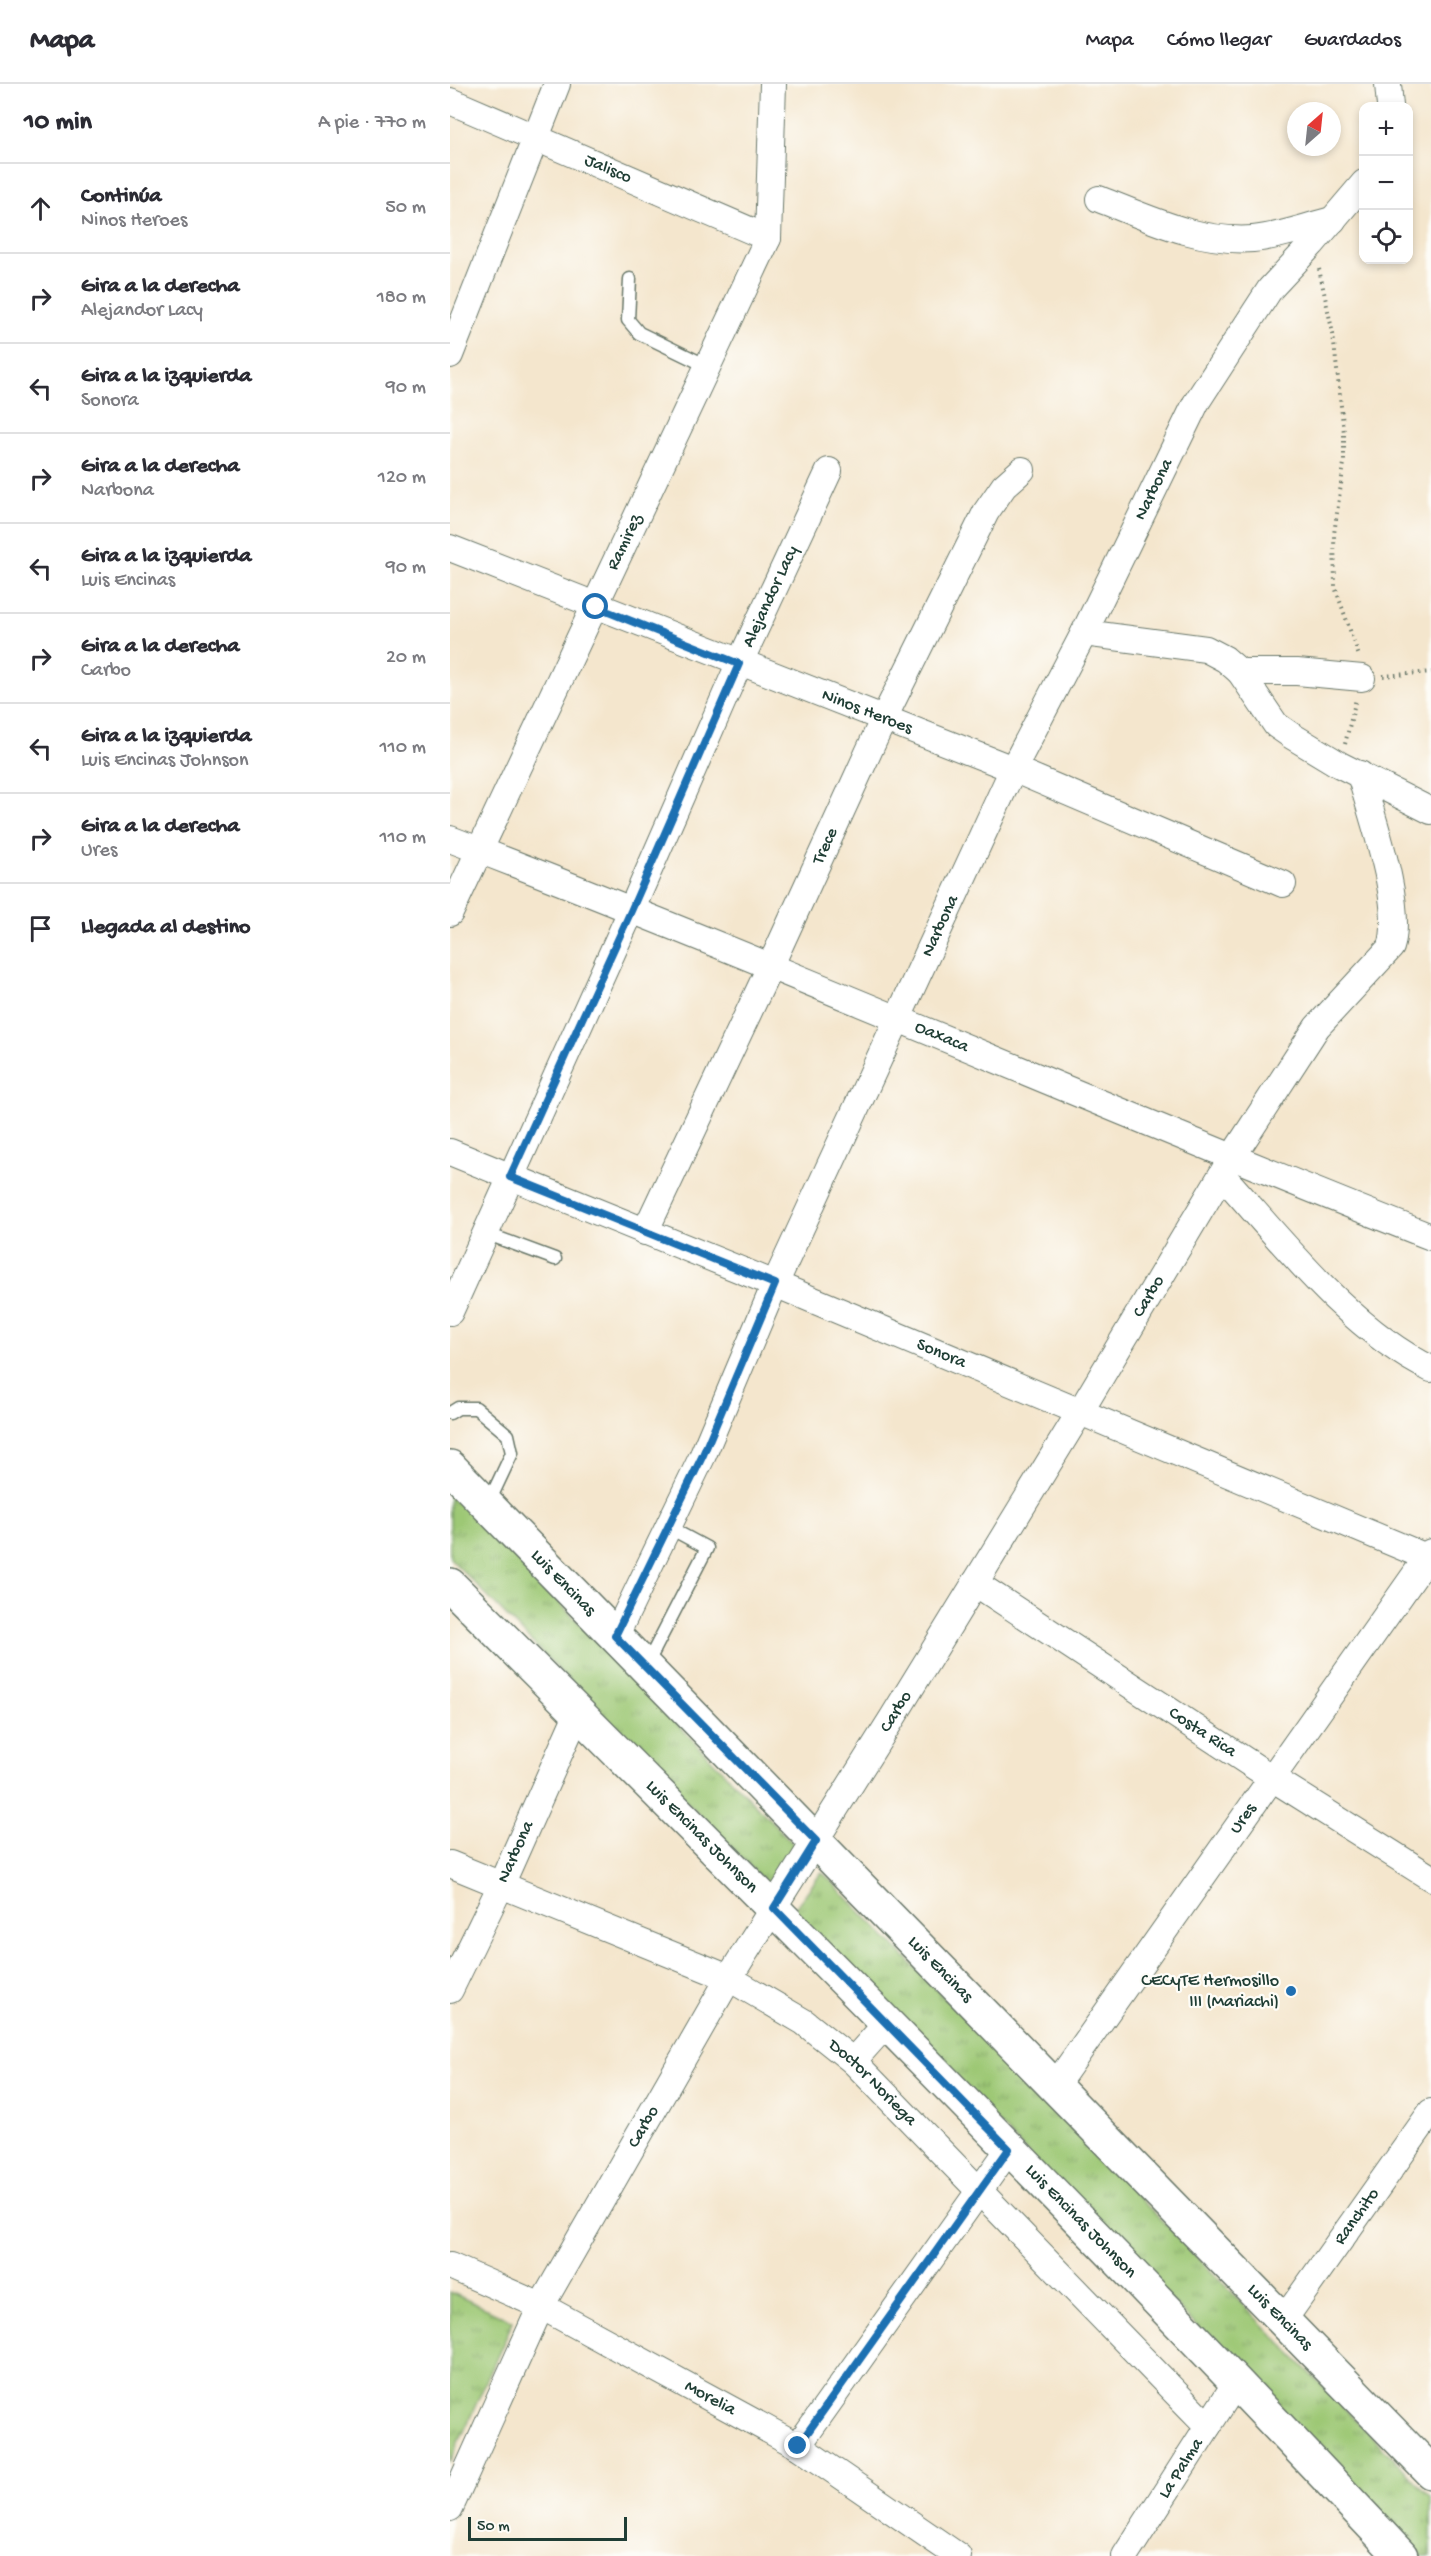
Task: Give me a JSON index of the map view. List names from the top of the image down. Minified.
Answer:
{"streets":{"main road":["Luis Encinas","Luis Encinas Johnson"],"street":["Jalisco","Narbona","Ramirez","Alejandor Lacy","Ninos Heroes","Trece","Oaxaca","Carbo","Sonora","Costa Rica","Ures","Doctor Noriega","Ranchito","Morelia","La Palma"]},"crossings":[["Jalisco","Ramirez"],["Narbona","Ninos Heroes"],["Narbona","Oaxaca"],["Narbona","Sonora"],["Narbona","Luis Encinas"],["Narbona","Luis Encinas Johnson"],["Narbona","Doctor Noriega"],["Ramirez","Ninos Heroes"],["Ramirez","Oaxaca"],["Alejandor Lacy","Ninos Heroes"],["Alejandor Lacy","Oaxaca"],["Alejandor Lacy","Sonora"],["Ninos Heroes","Trece"],["Trece","Oaxaca"],["Trece","Sonora"],["Oaxaca","Carbo"],["Carbo","Sonora"],["Carbo","Luis Encinas"],["Carbo","Costa Rica"],["Carbo","Luis Encinas Johnson"],["Carbo","Doctor Noriega"],["Carbo","Morelia"],["Sonora","Ures"],["Luis Encinas","Ures"],["Luis Encinas","Ranchito"],["Costa Rica","Ures"],["Luis Encinas Johnson","La Palma"],["Doctor Noriega","La Palma"]],"places":["CECyTE Hermosillo III (Mariachi)"],"scale_bar":"50 m","north":"top right","page":{"header":"Mapa","nav":["Mapa","Cómo llegar","Guardados"],"heading":["10 min","A pie · 770 m"],"map_buttons":["+","−"],"list":[["Continúa","Ninos Heroes","50 m"],["Gira a la derecha","Alejandor Lacy","180 m"],["Gira a la izquierda","Sonora","90 m"],["Gira a la derecha","Narbona","120 m"],["Gira a la izquierda","Luis Encinas","90 m"],["Gira a la derecha","Carbo","20 m"],["Gira a la izquierda","Luis Encinas Johnson","110 m"],["Gira a la derecha","Ures","110 m"],"Llegada al destino"],"scale":"50 m"}}
